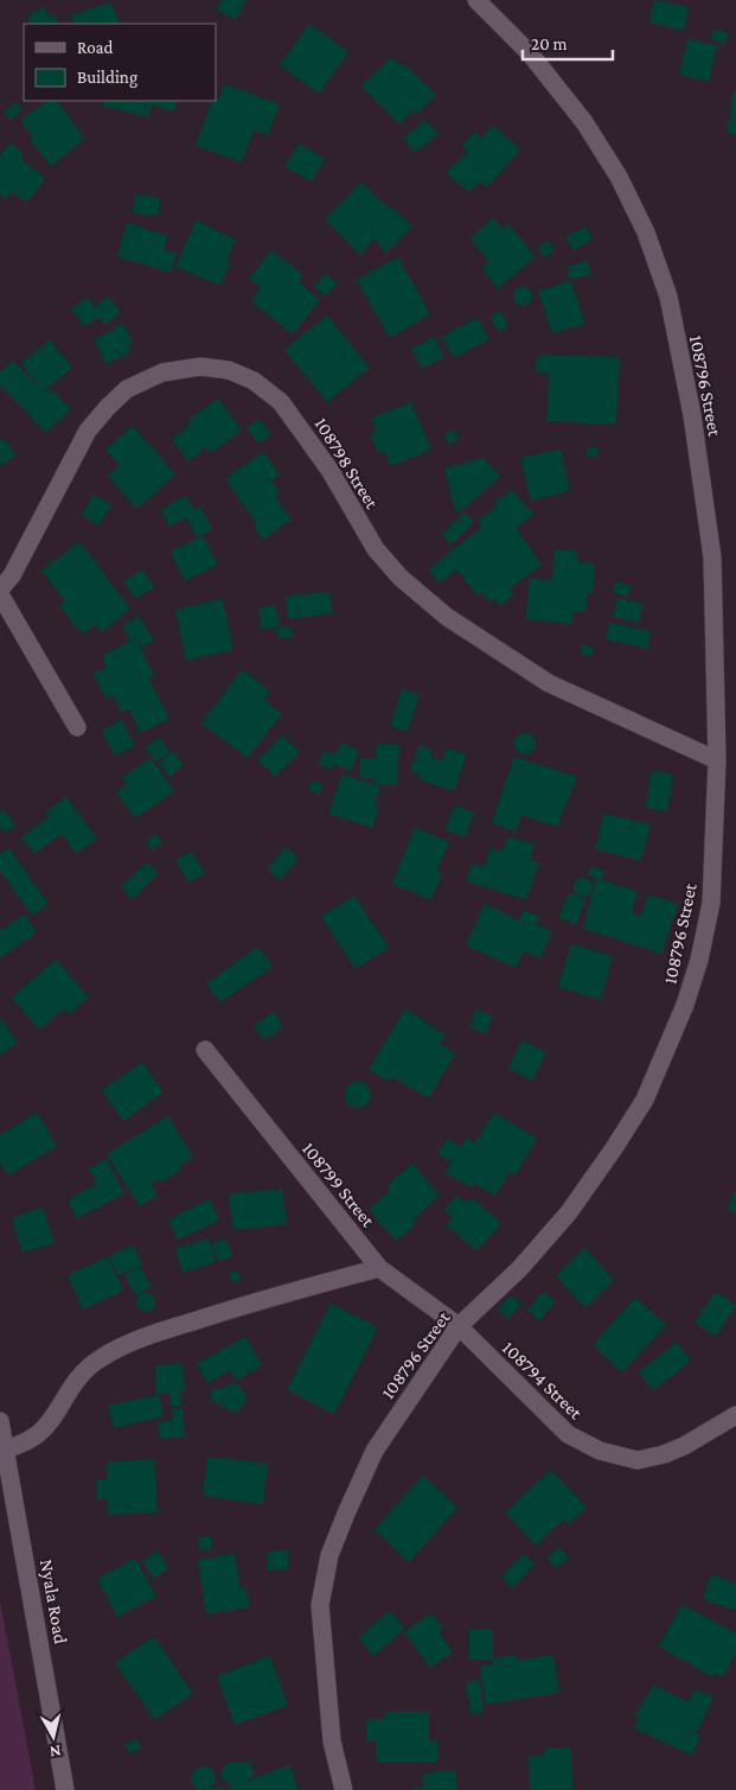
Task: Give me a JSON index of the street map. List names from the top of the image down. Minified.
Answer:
{"streets":{"street":["108796 Street","108798 Street","108799 Street","108794 Street","Nyala Road"]},"crossings":[["108796 Street","108798 Street"],["108796 Street","108799 Street"],["108796 Street","108794 Street"],["108799 Street","108794 Street"]],"legend":["Road","Building"],"scale_bar":"20 m","north":"bottom"}
